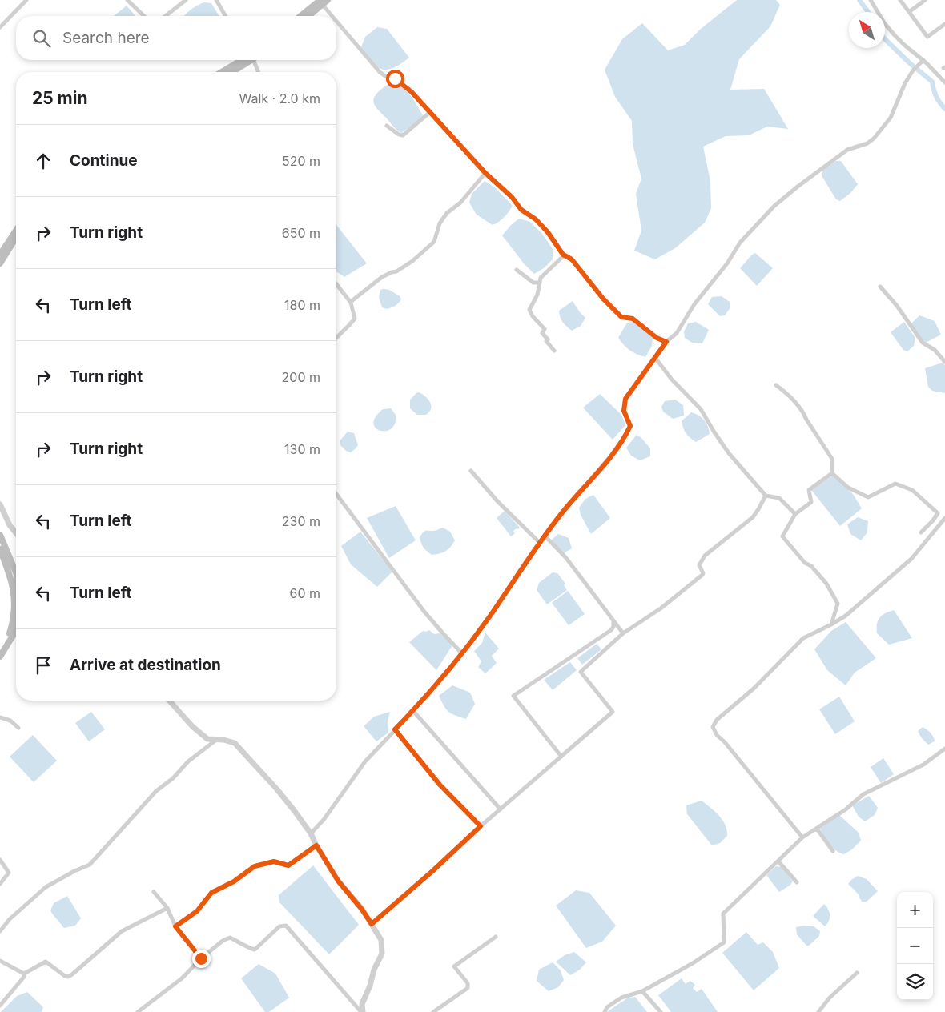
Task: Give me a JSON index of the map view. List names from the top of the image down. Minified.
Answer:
{"north":"top left","page":{"search":"Search here","heading":["25 min","Walk · 2.0 km"],"list":[["Continue","520 m"],["Turn right","650 m"],["Turn left","180 m"],["Turn right","200 m"],["Turn right","130 m"],["Turn left","230 m"],["Turn left","60 m"],"Arrive at destination"],"map_buttons":["+","−"]}}
